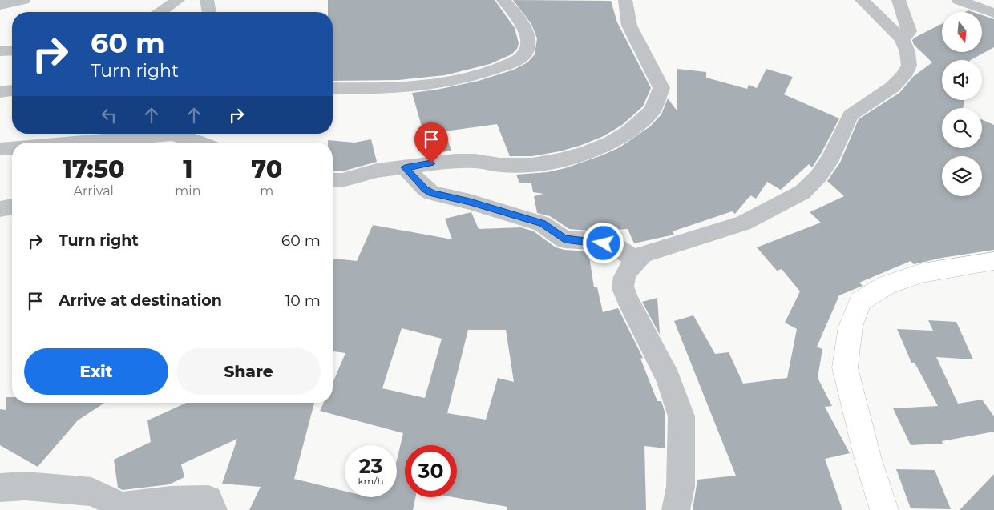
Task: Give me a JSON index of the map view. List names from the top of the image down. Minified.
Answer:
{"north":"bottom","page":{"turn":["60 m","Turn right"],"eta":["17:50","Arrival","1","min","70","m"],"list":[{"name":"Turn right","value":"60 m"},{"name":"Arrive at destination","value":"10 m"}],"buttons":["Exit","Share"],"speed":"23 km/h","limit":"30"}}
